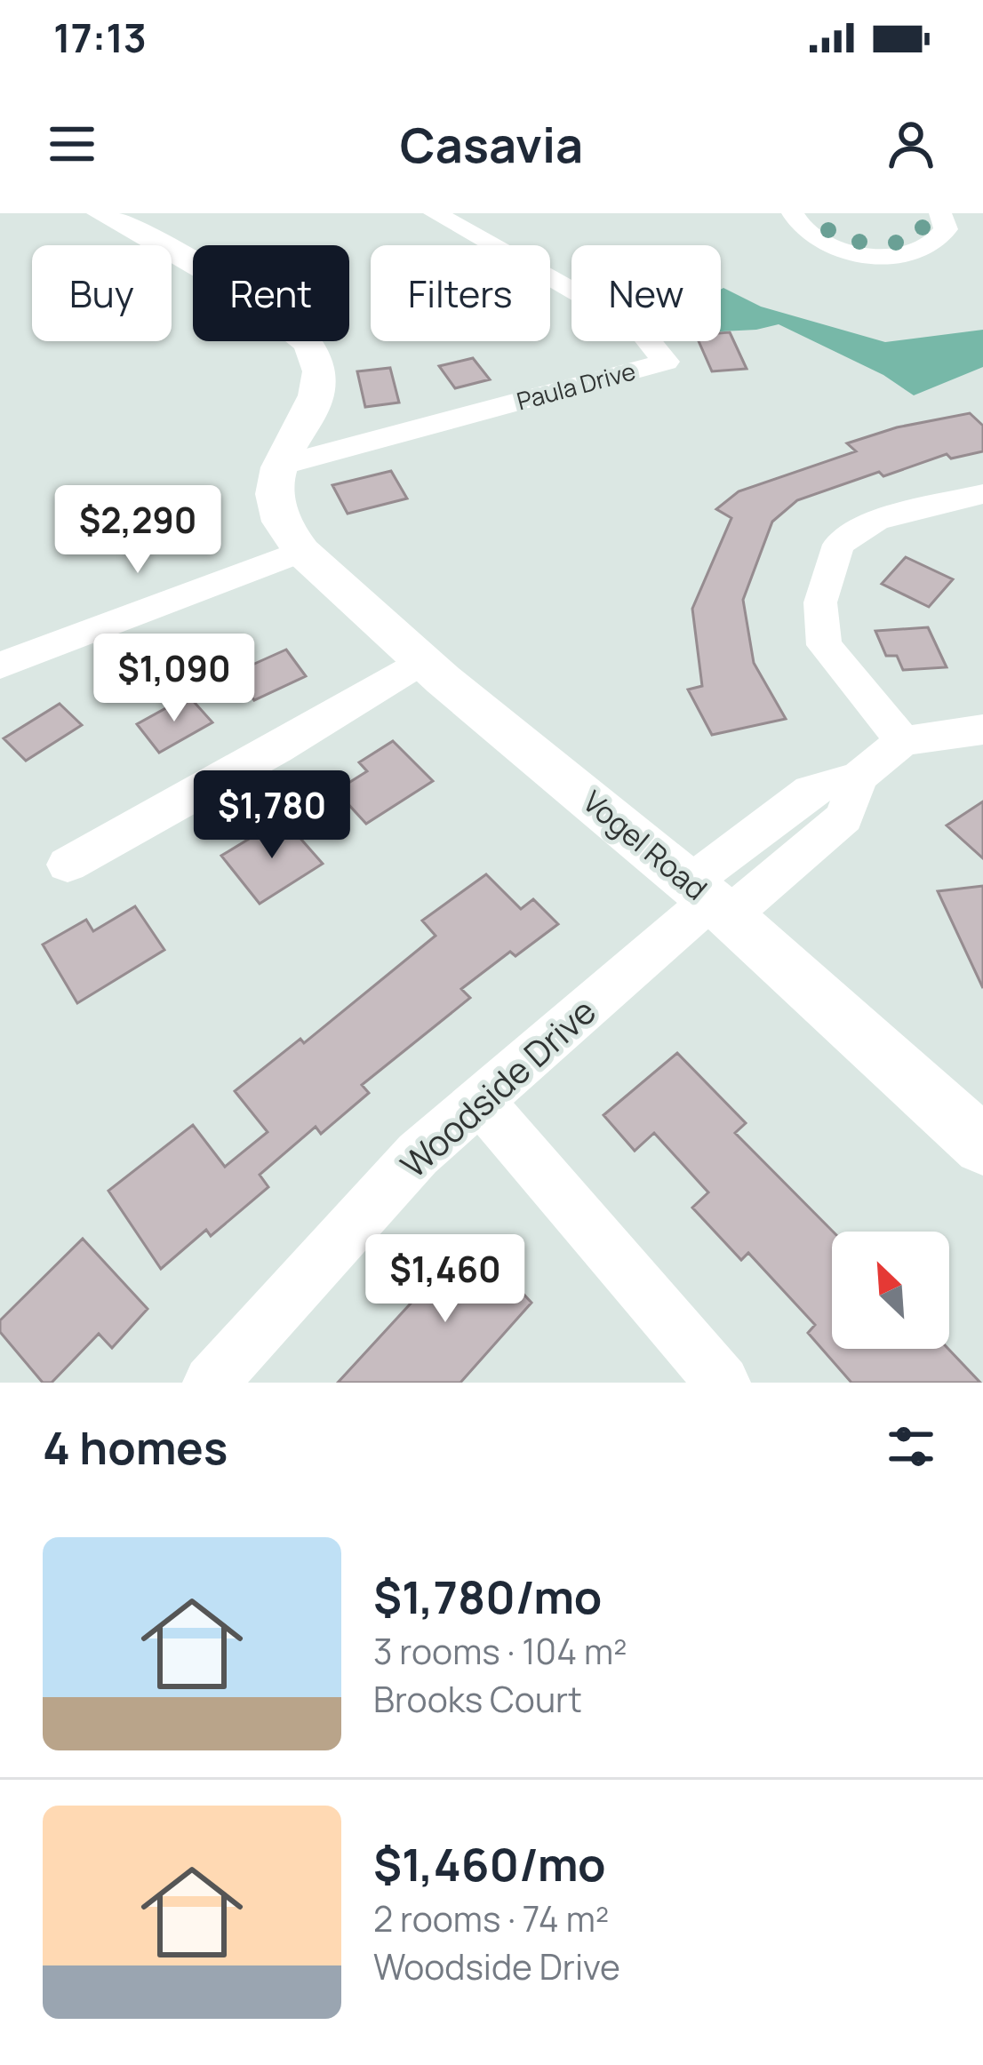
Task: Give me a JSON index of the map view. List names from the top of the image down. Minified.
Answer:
{"streets":{"street":["Paula Drive","Vogel Road","Woodside Drive"]},"crossings":[["Paula Drive","Vogel Road"],["Vogel Road","Woodside Drive"]],"north":"top left","page":{"status":"17:13","header":"Casavia","chip":["Buy","Rent","Filters","New"],"price":["$2,290","$1,090","$1,780","$1,460"],"heading":"4 homes","list":[{"name":"$1,780/mo","note":"3 rooms · 104 m² · Brooks Court"},{"name":"$1,460/mo","note":"2 rooms · 74 m² · Woodside Drive"}]}}
